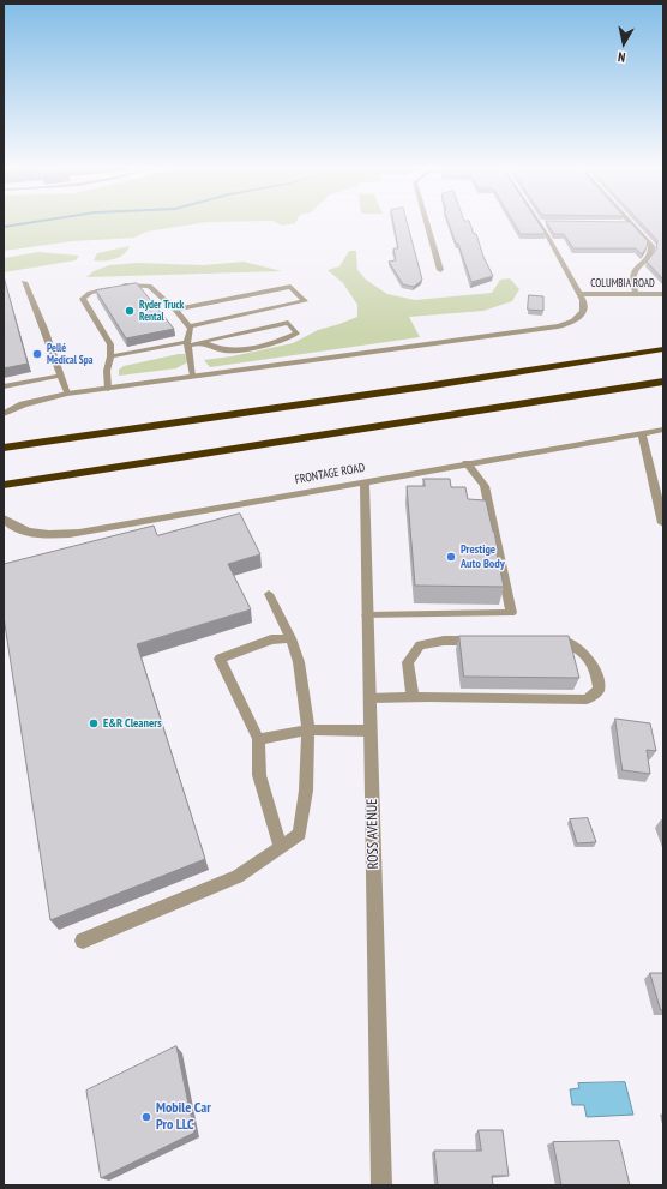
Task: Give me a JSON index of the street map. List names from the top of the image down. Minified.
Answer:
{"streets":{"street":["COLUMBIA ROAD","FRONTAGE ROAD","ROSS AVENUE"]},"crossings":[["FRONTAGE ROAD","ROSS AVENUE"]],"places":["Ryder Truck Rental","Pellé Medical Spa","Prestige Auto Body","E&R Cleaners","Mobile Car Pro LLC"],"north":"bottom"}
